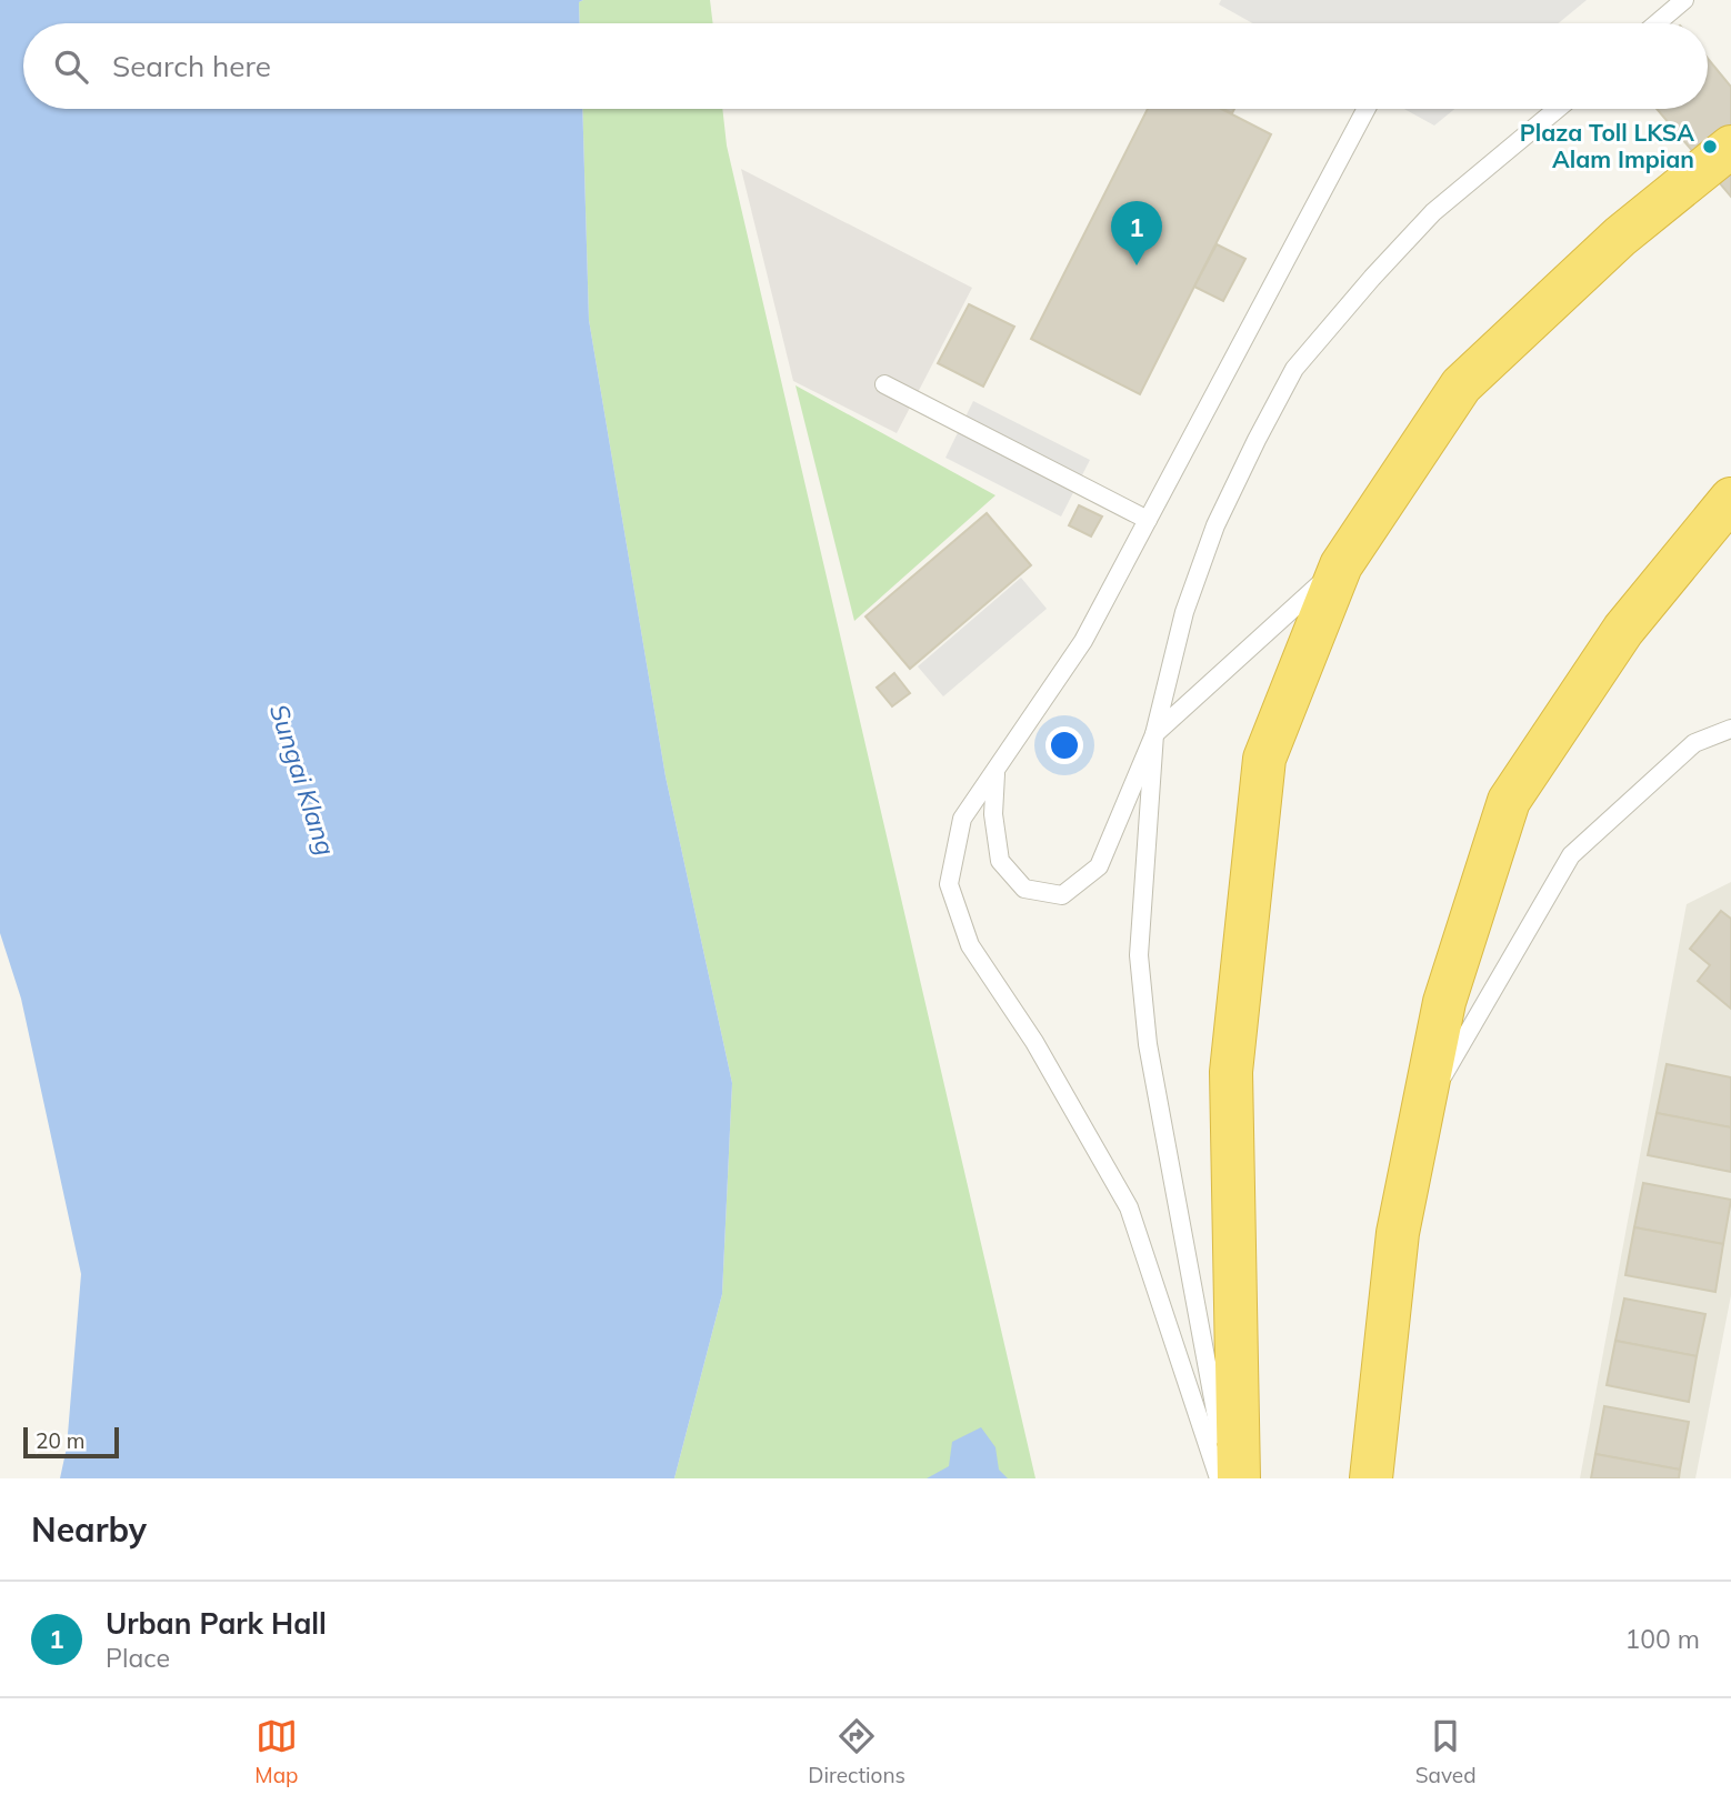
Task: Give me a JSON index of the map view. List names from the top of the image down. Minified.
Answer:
{"water":["Sungai Klang"],"places":["Plaza Toll LKSA Alam Impian"],"scale_bar":"20 m","page":{"search":"Search here","pins":"1","scale":"20 m","heading":"Nearby","list":[{"mark":"1","name":"Urban Park Hall","note":"Place","value":"100 m"}],"nav":["Map","Directions","Saved"]}}
